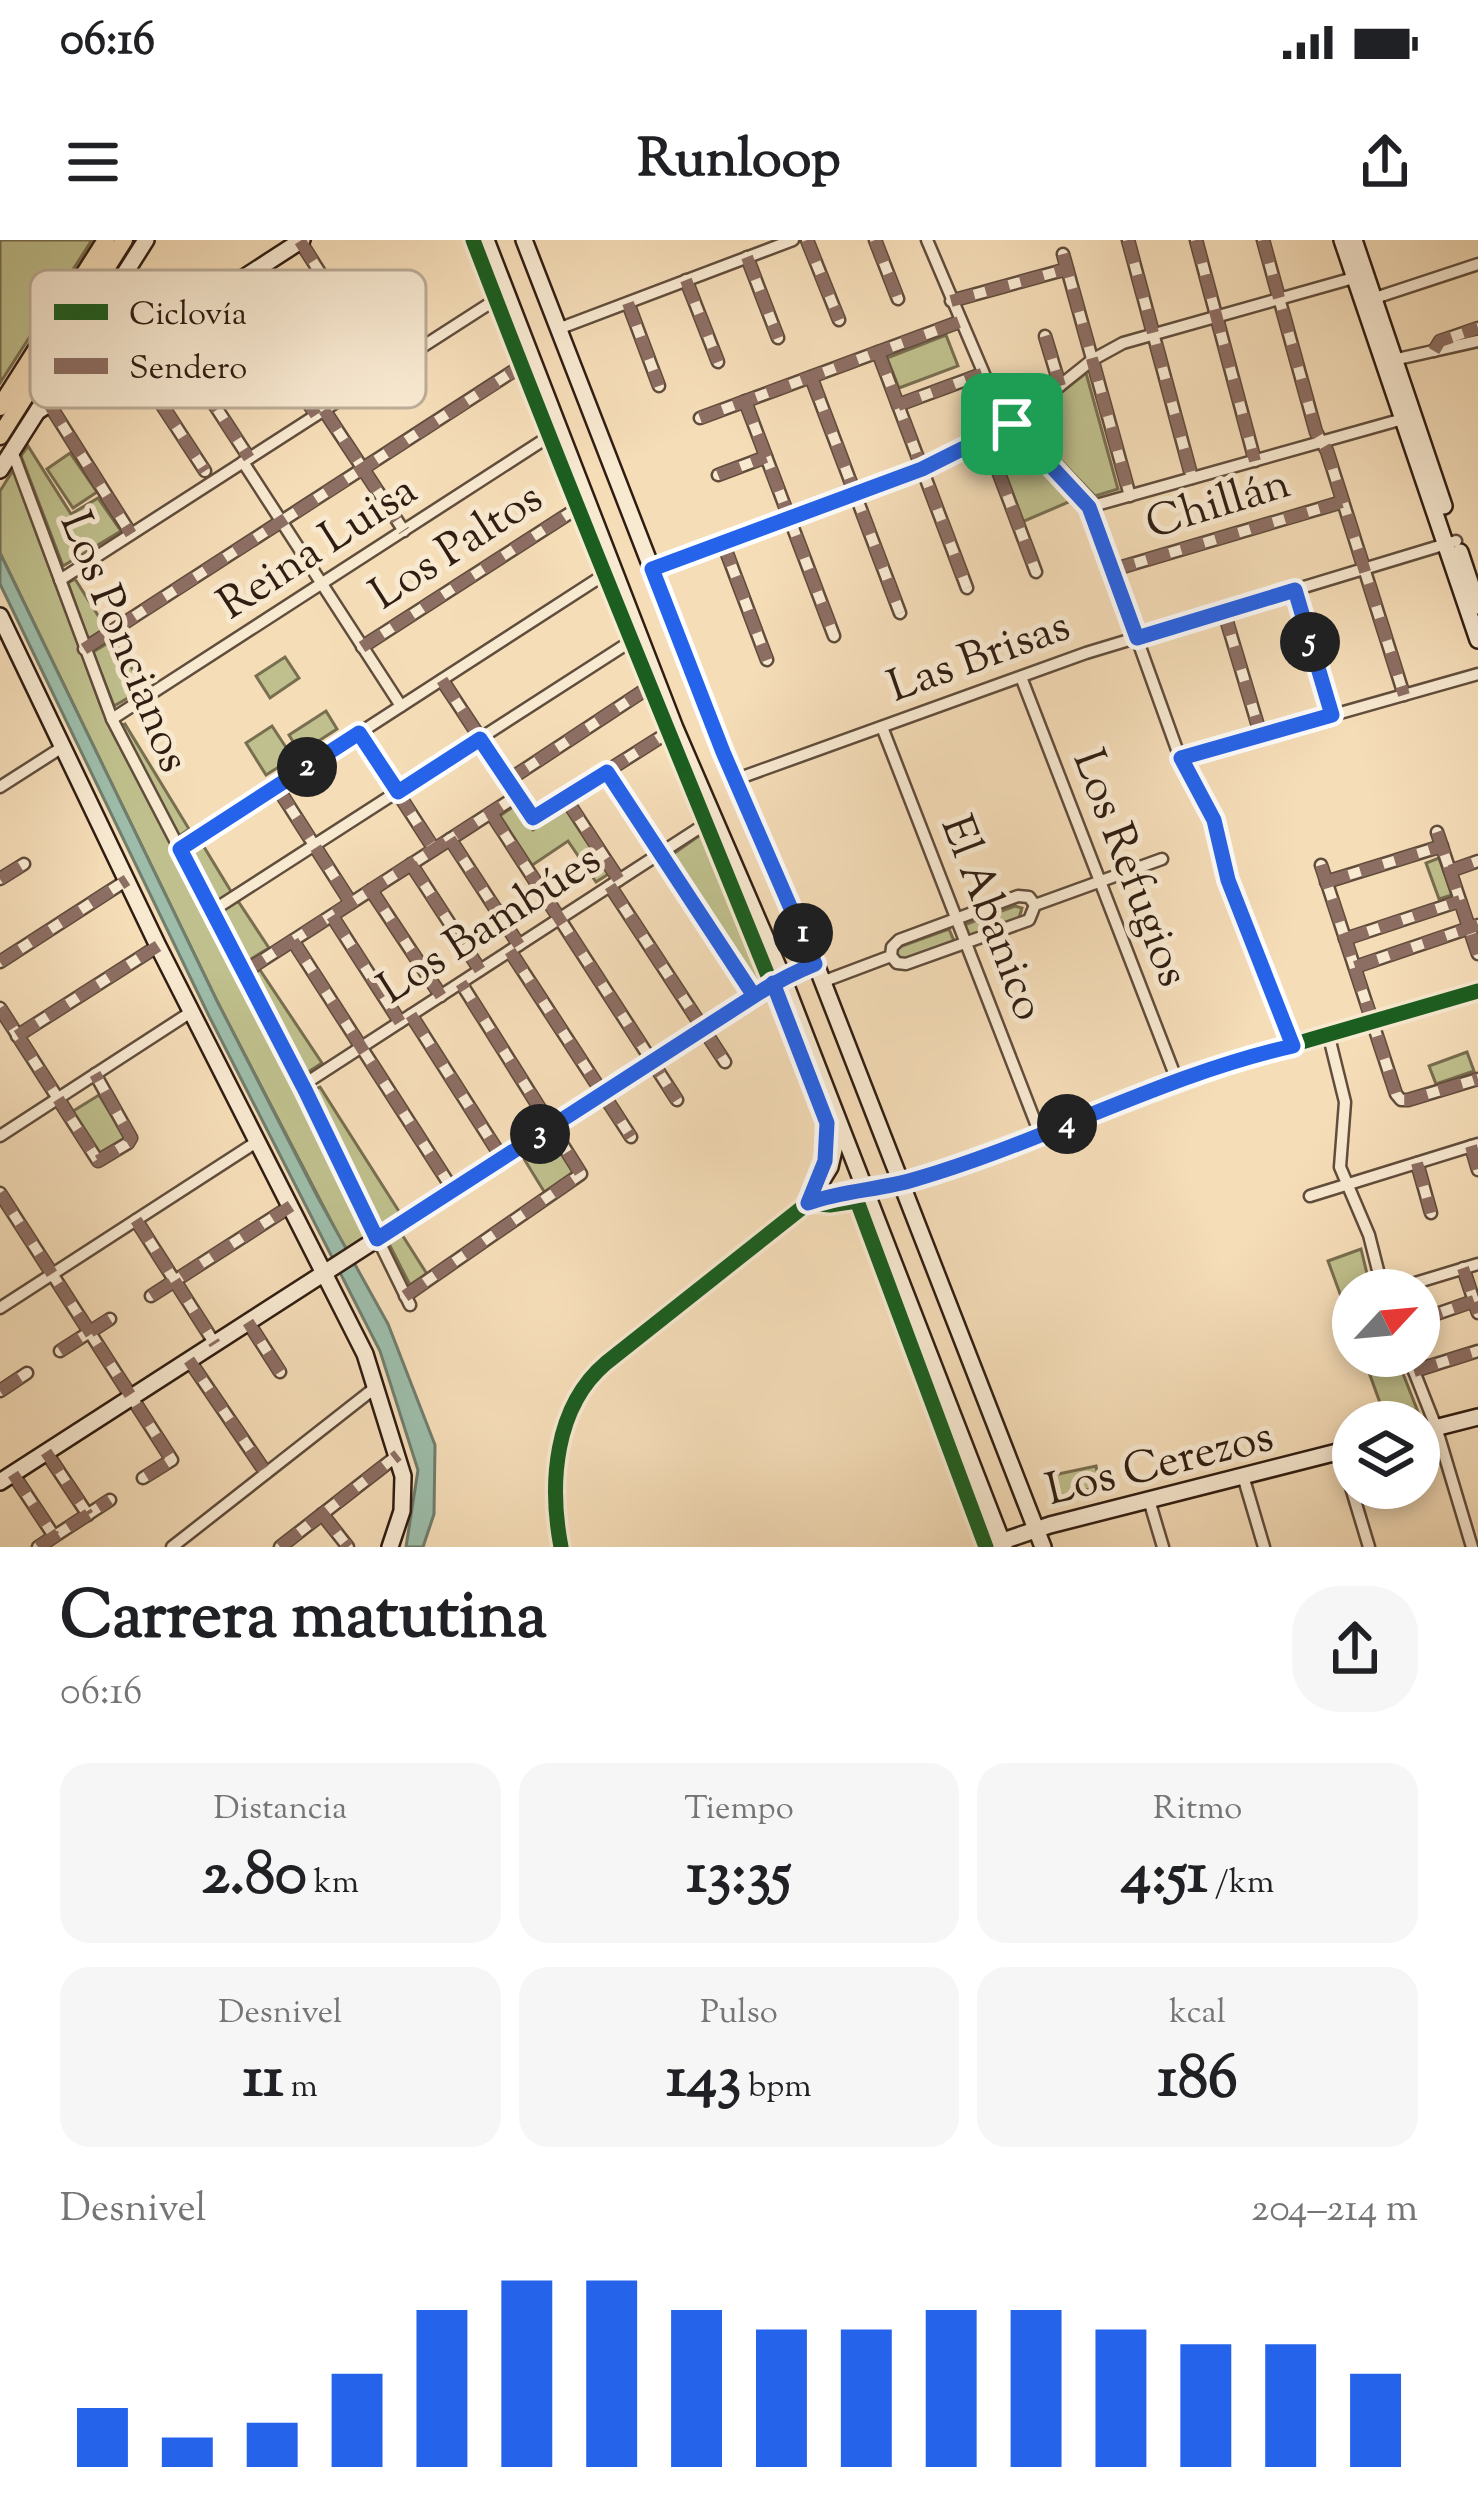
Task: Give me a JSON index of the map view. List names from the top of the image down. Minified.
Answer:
{"streets":{"street":["Chillán","Los Paltos","Reina Luisa","Los Poncianos","Las Brisas","Los Refugios","El Abanico","Los Bambúes","Los Cerezos"]},"crossings":[["Reina Luisa","Los Poncianos"],["Los Poncianos","Los Bambúes"],["Las Brisas","Los Refugios"],["Las Brisas","El Abanico"]],"legend":["Ciclovía","Sendero"],"north":"top right","page":{"status":"06:16","header":"Runloop","pins":["5","2","1","4","3"],"heading":["Carrera matutina","06:16"],"stats":[["Distancia","2.80 km"],["Tiempo","13:35"],["Ritmo","4:51 /km"],["Desnivel","11 m"],["Pulso","143 bpm"],["kcal","186"]],"chart":["Desnivel","204–214 m"]}}
